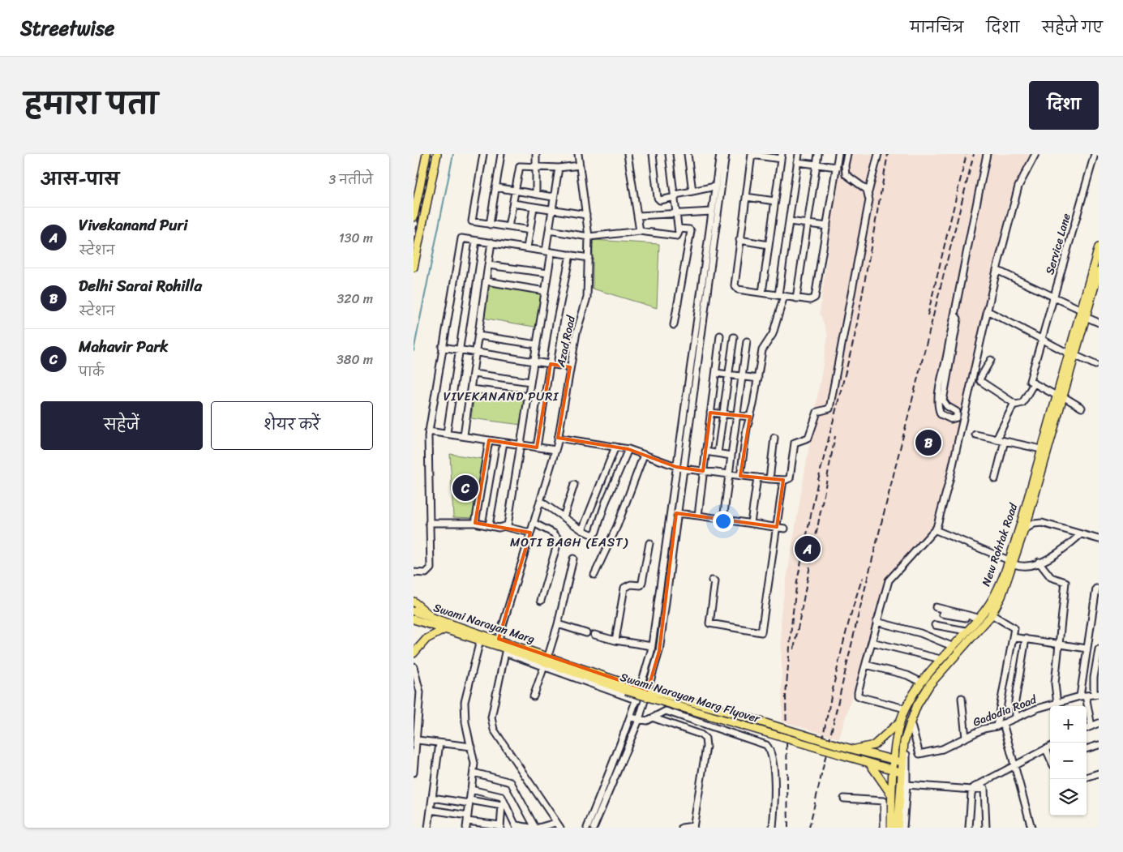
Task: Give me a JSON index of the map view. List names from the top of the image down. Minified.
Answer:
{"streets":{"main road":["New Rohtak Road","Swami Narayan Marg","Swami Narayan Marg Flyover"],"street":["Service Lane","Azad Road","Gadodia Road"]},"crossings":[["Azad Road","Swami Narayan Marg"],["New Rohtak Road","Gadodia Road"],["Swami Narayan Marg","Swami Narayan Marg Flyover"]],"districts":["VIVEKANAND PURI","MOTI BAGH (EAST)"],"page":{"header":"Streetwise","nav":["मानचित्र","दिशा","सहेजे गए"],"title":"हमारा पता","buttons":["दिशा",["सहेजें","शेयर करें"]],"heading":["आस-पास","3 नतीजे"],"list":[{"mark":"A","name":"Vivekanand Puri","note":"स्टेशन","value":"130 m"},{"mark":"B","name":"Delhi Sarai Rohilla","note":"स्टेशन","value":"320 m"},{"mark":"C","name":"Mahavir Park","note":"पार्क","value":"380 m"}],"pins":["B","C","A"],"map_buttons":["+","−"]}}
